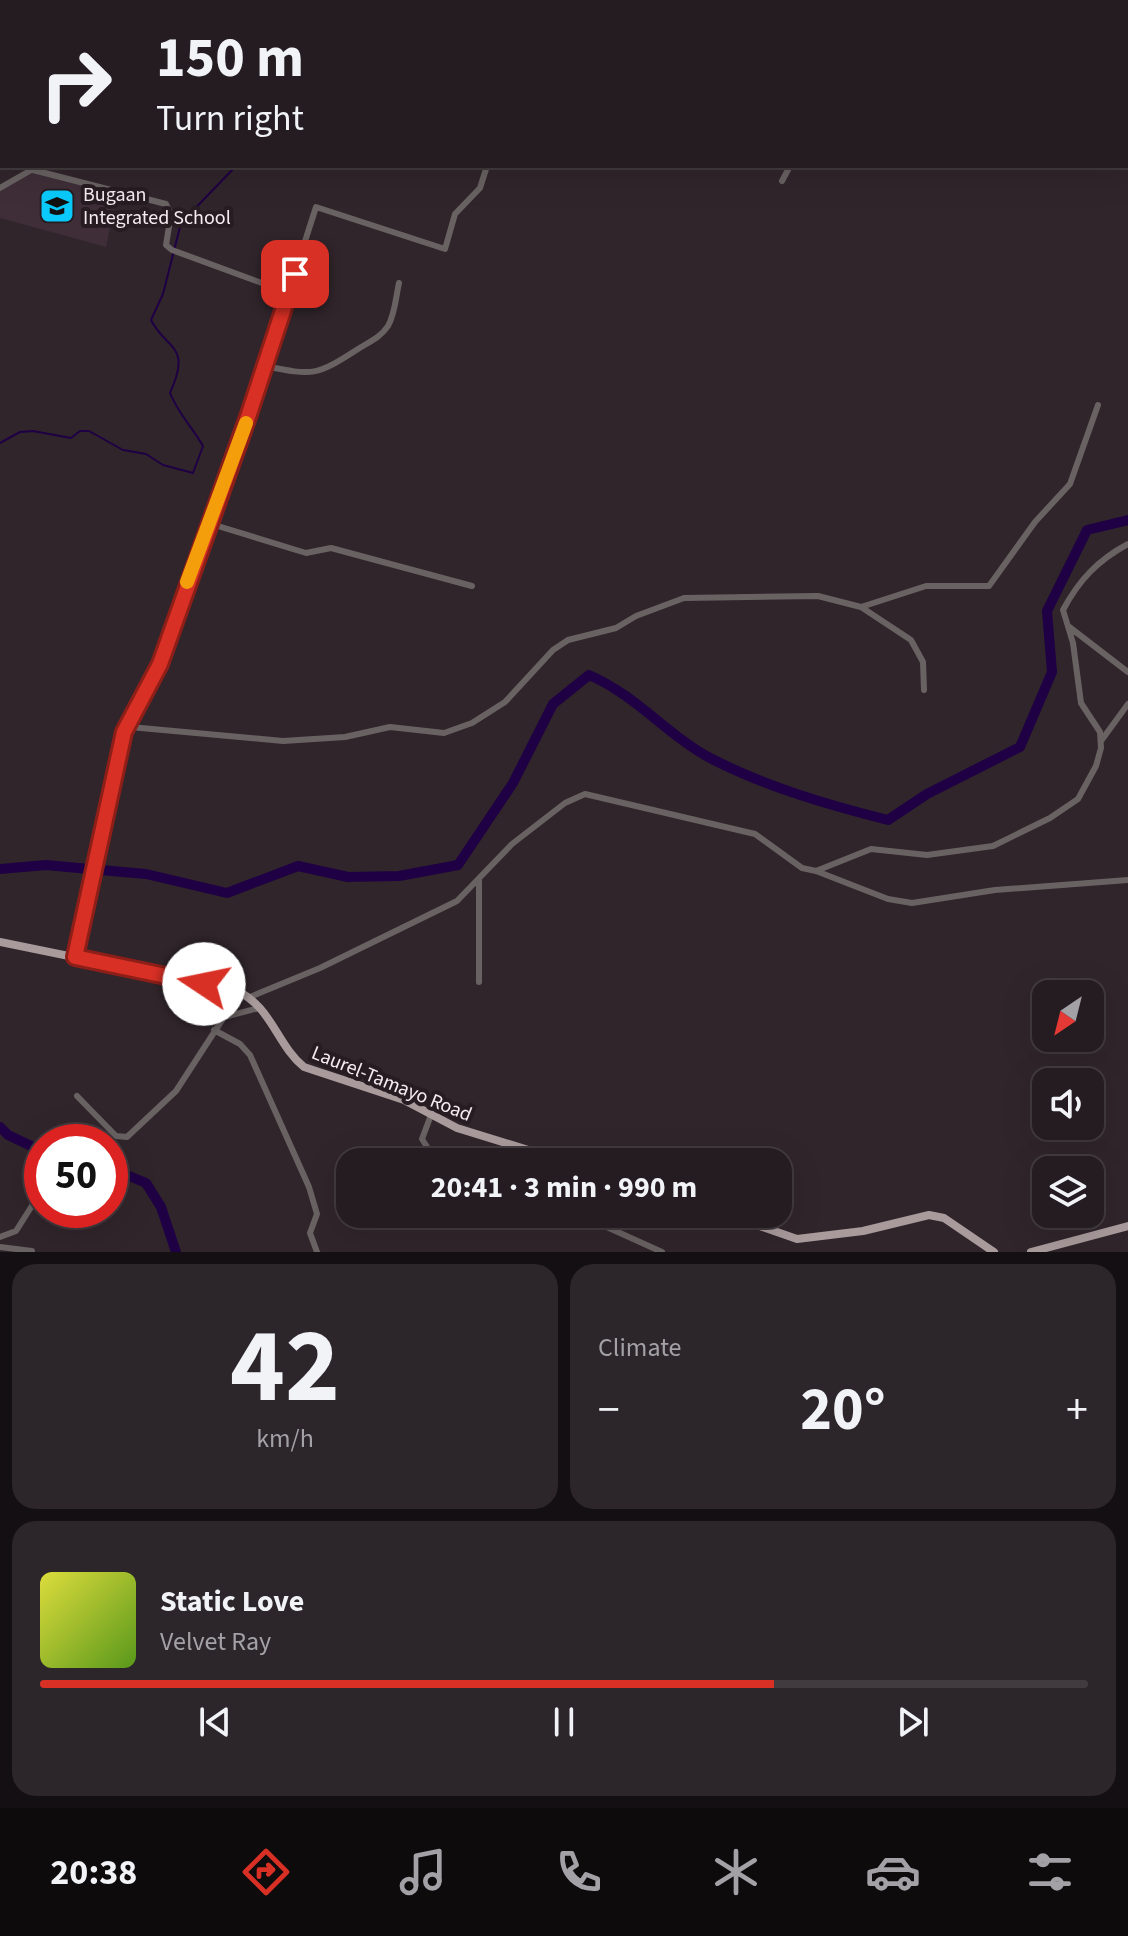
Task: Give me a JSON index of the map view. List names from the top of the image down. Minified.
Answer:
{"streets":{"main road":["Laurel-Tamayo Road"]},"places":{"school or university":["Bugaan Integrated School"]},"north":"bottom left","page":{"turn":["150 m","Turn right"],"limit":"50","trip":"20:41 · 3 min · 990 m","tile":[["42","km/h"],"Climate"],"heat":["−","20°","+"],"song":["Static Love","Velvet Ray"],"tabs":"20:38"}}
